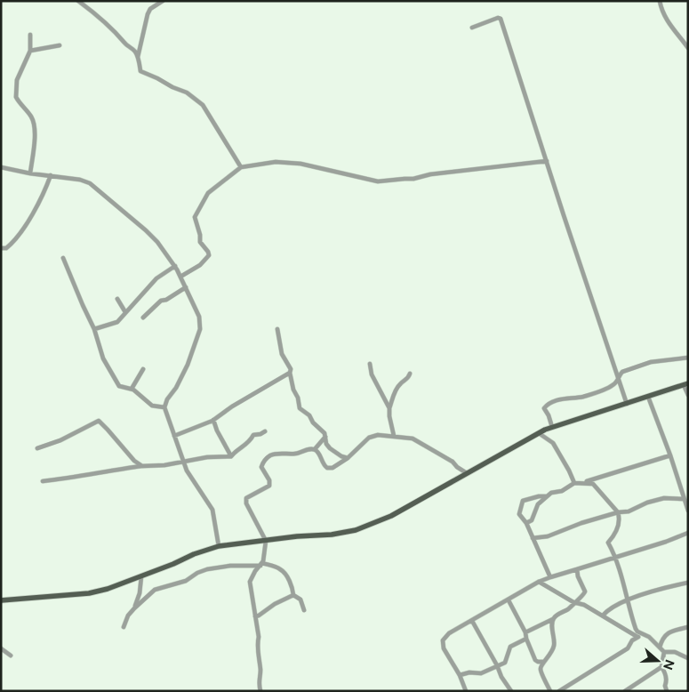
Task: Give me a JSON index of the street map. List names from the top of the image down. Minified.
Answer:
{"north":"right"}
